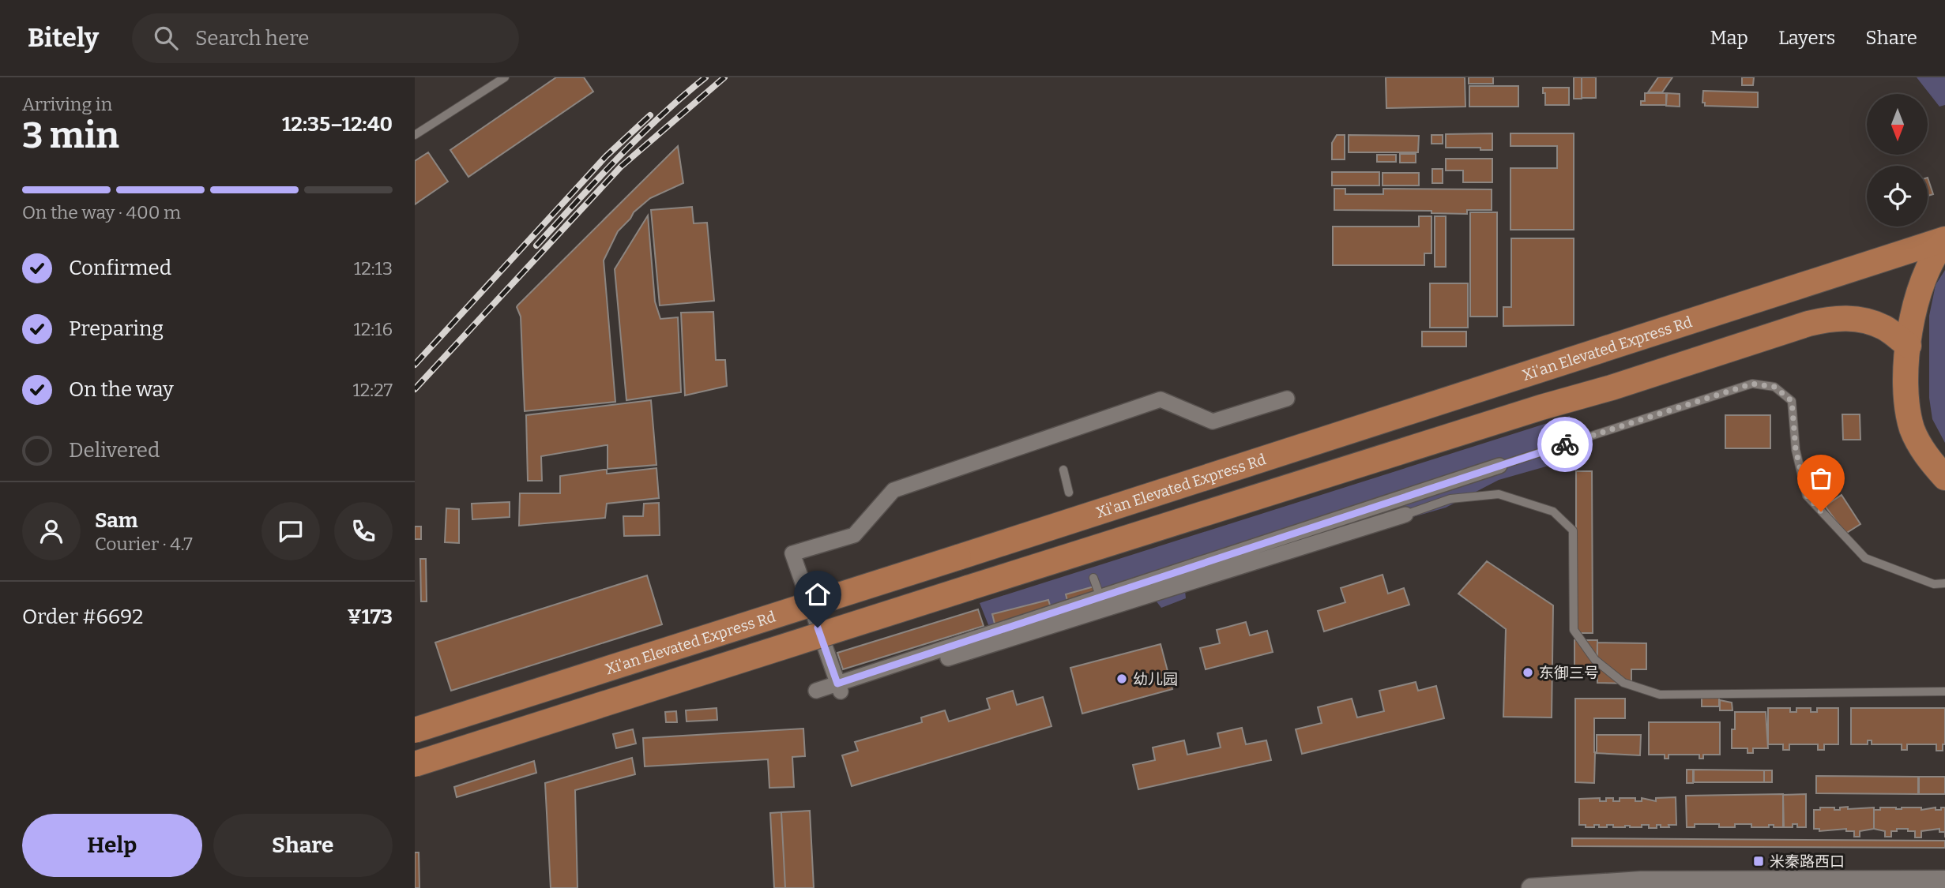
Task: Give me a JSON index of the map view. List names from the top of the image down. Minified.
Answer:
{"streets":{"highway":["Xi'an Elevated Express Rd"]},"places":{"other":["东御三号","幼儿园"],"transit":["米秦路西口"]},"north":"bottom","page":{"header":"Bitely","search":"Search here","nav":["Map","Layers","Share"],"heading":["3 min","Arriving in","12:35–12:40"],"panel":["Sam","Courier · 4.7","Order #6692","¥173"],"bar":"On the way · 400 m","list":[["Confirmed","12:13"],["Preparing","12:16"],["On the way","12:27"],"Delivered"],"buttons":["Help","Share"]}}
